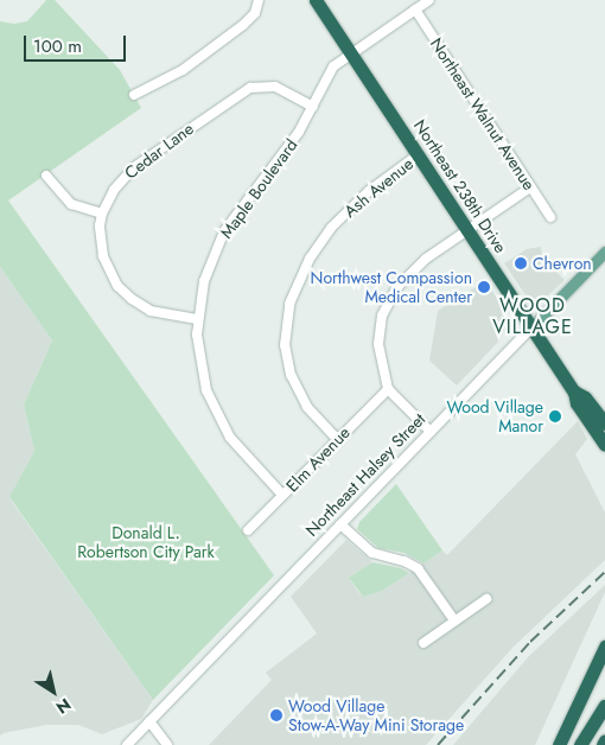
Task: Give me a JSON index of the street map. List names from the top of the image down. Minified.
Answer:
{"streets":{"highway":["Northeast 238th Drive"],"main road":["Northeast Halsey Street"],"street":["Northeast Walnut Avenue","Cedar Lane","Ash Avenue","Maple Boulevard","Elm Avenue"]},"crossings":[["Northeast Walnut Avenue","Maple Boulevard"],["Cedar Lane","Maple Boulevard"],["Northeast 238th Drive","Ash Avenue"],["Northeast 238th Drive","Maple Boulevard"],["Northeast 238th Drive","Northeast Halsey Street"],["Ash Avenue","Elm Avenue"],["Maple Boulevard","Elm Avenue"]],"districts":["WOOD VILLAGE"],"parks":["Donald L. Robertson City Park"],"places":["Chevron","Northwest Compassion Medical Center","Wood Village Manor","Wood Village Stow-A-Way Mini Storage"],"scale_bar":"100 m","north":"bottom right"}
